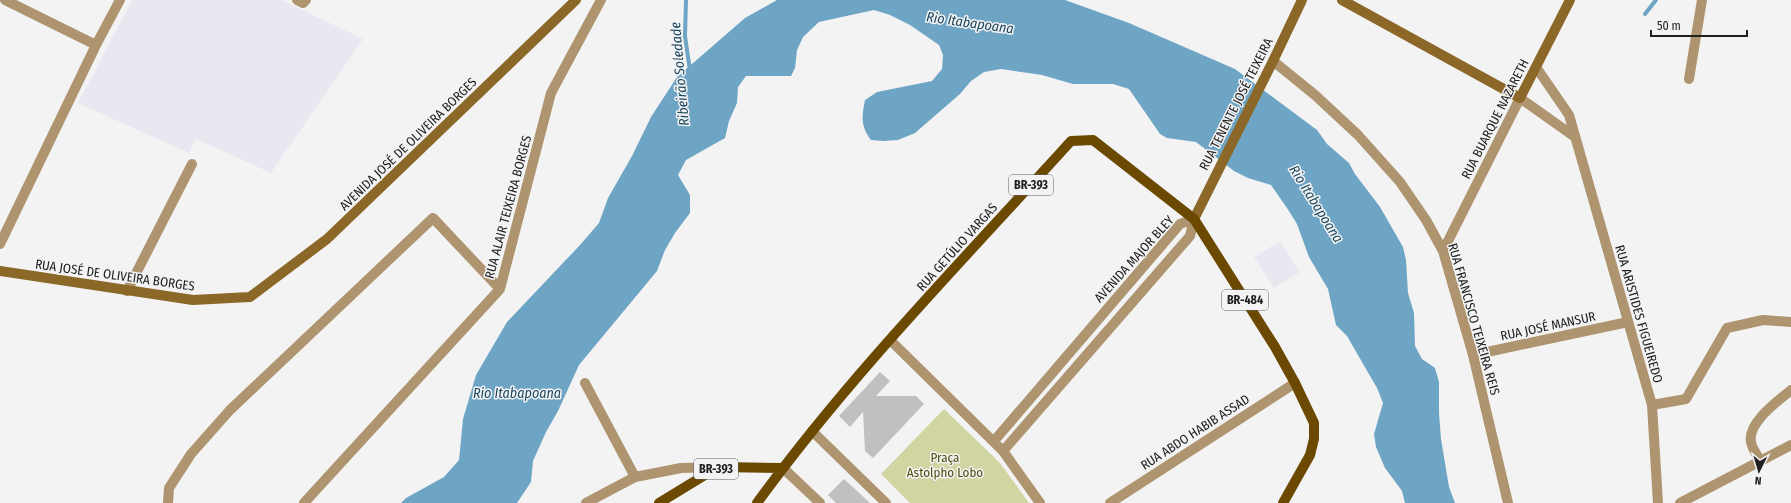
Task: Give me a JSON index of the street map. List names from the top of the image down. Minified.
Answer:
{"streets":{"main road":["RUA TENENTE JOSÉ TEIXEIRA","RUA BUARQUE NAZARETH","AVENIDA JOSÉ DE OLIVEIRA BORGES","BR-393","RUA GETÚLIO VARGAS","RUA JOSÉ DE OLIVEIRA BORGES","BR-484"],"street":["RUA ALAIR TEIXEIRA BORGES","AVENIDA MAJOR BLEY","RUA ARISTIDES FIGUEIREDO","RUA FRANCISCO TEIXEIRA REIS","RUA JOSÉ MANSUR","RUA ABDO HABIB ASSAD"]},"crossings":[["RUA TENENTE JOSÉ TEIXEIRA","RUA GETÚLIO VARGAS"],["RUA TENENTE JOSÉ TEIXEIRA","AVENIDA MAJOR BLEY"],["RUA TENENTE JOSÉ TEIXEIRA","BR-484"],["RUA TENENTE JOSÉ TEIXEIRA","RUA FRANCISCO TEIXEIRA REIS"],["RUA BUARQUE NAZARETH","RUA ARISTIDES FIGUEIREDO"],["RUA BUARQUE NAZARETH","RUA FRANCISCO TEIXEIRA REIS"],["AVENIDA JOSÉ DE OLIVEIRA BORGES","RUA JOSÉ DE OLIVEIRA BORGES"],["BR-393","RUA GETÚLIO VARGAS"],["RUA GETÚLIO VARGAS","AVENIDA MAJOR BLEY"],["RUA GETÚLIO VARGAS","BR-484"],["AVENIDA MAJOR BLEY","BR-484"],["BR-484","RUA ABDO HABIB ASSAD"],["RUA ARISTIDES FIGUEIREDO","RUA JOSÉ MANSUR"],["RUA FRANCISCO TEIXEIRA REIS","RUA JOSÉ MANSUR"]],"water":["Rio Itabapoana","Ribeirão Soledade"],"parks":["Praça Astolpho Lobo"],"scale_bar":"50 m","north":"bottom"}
